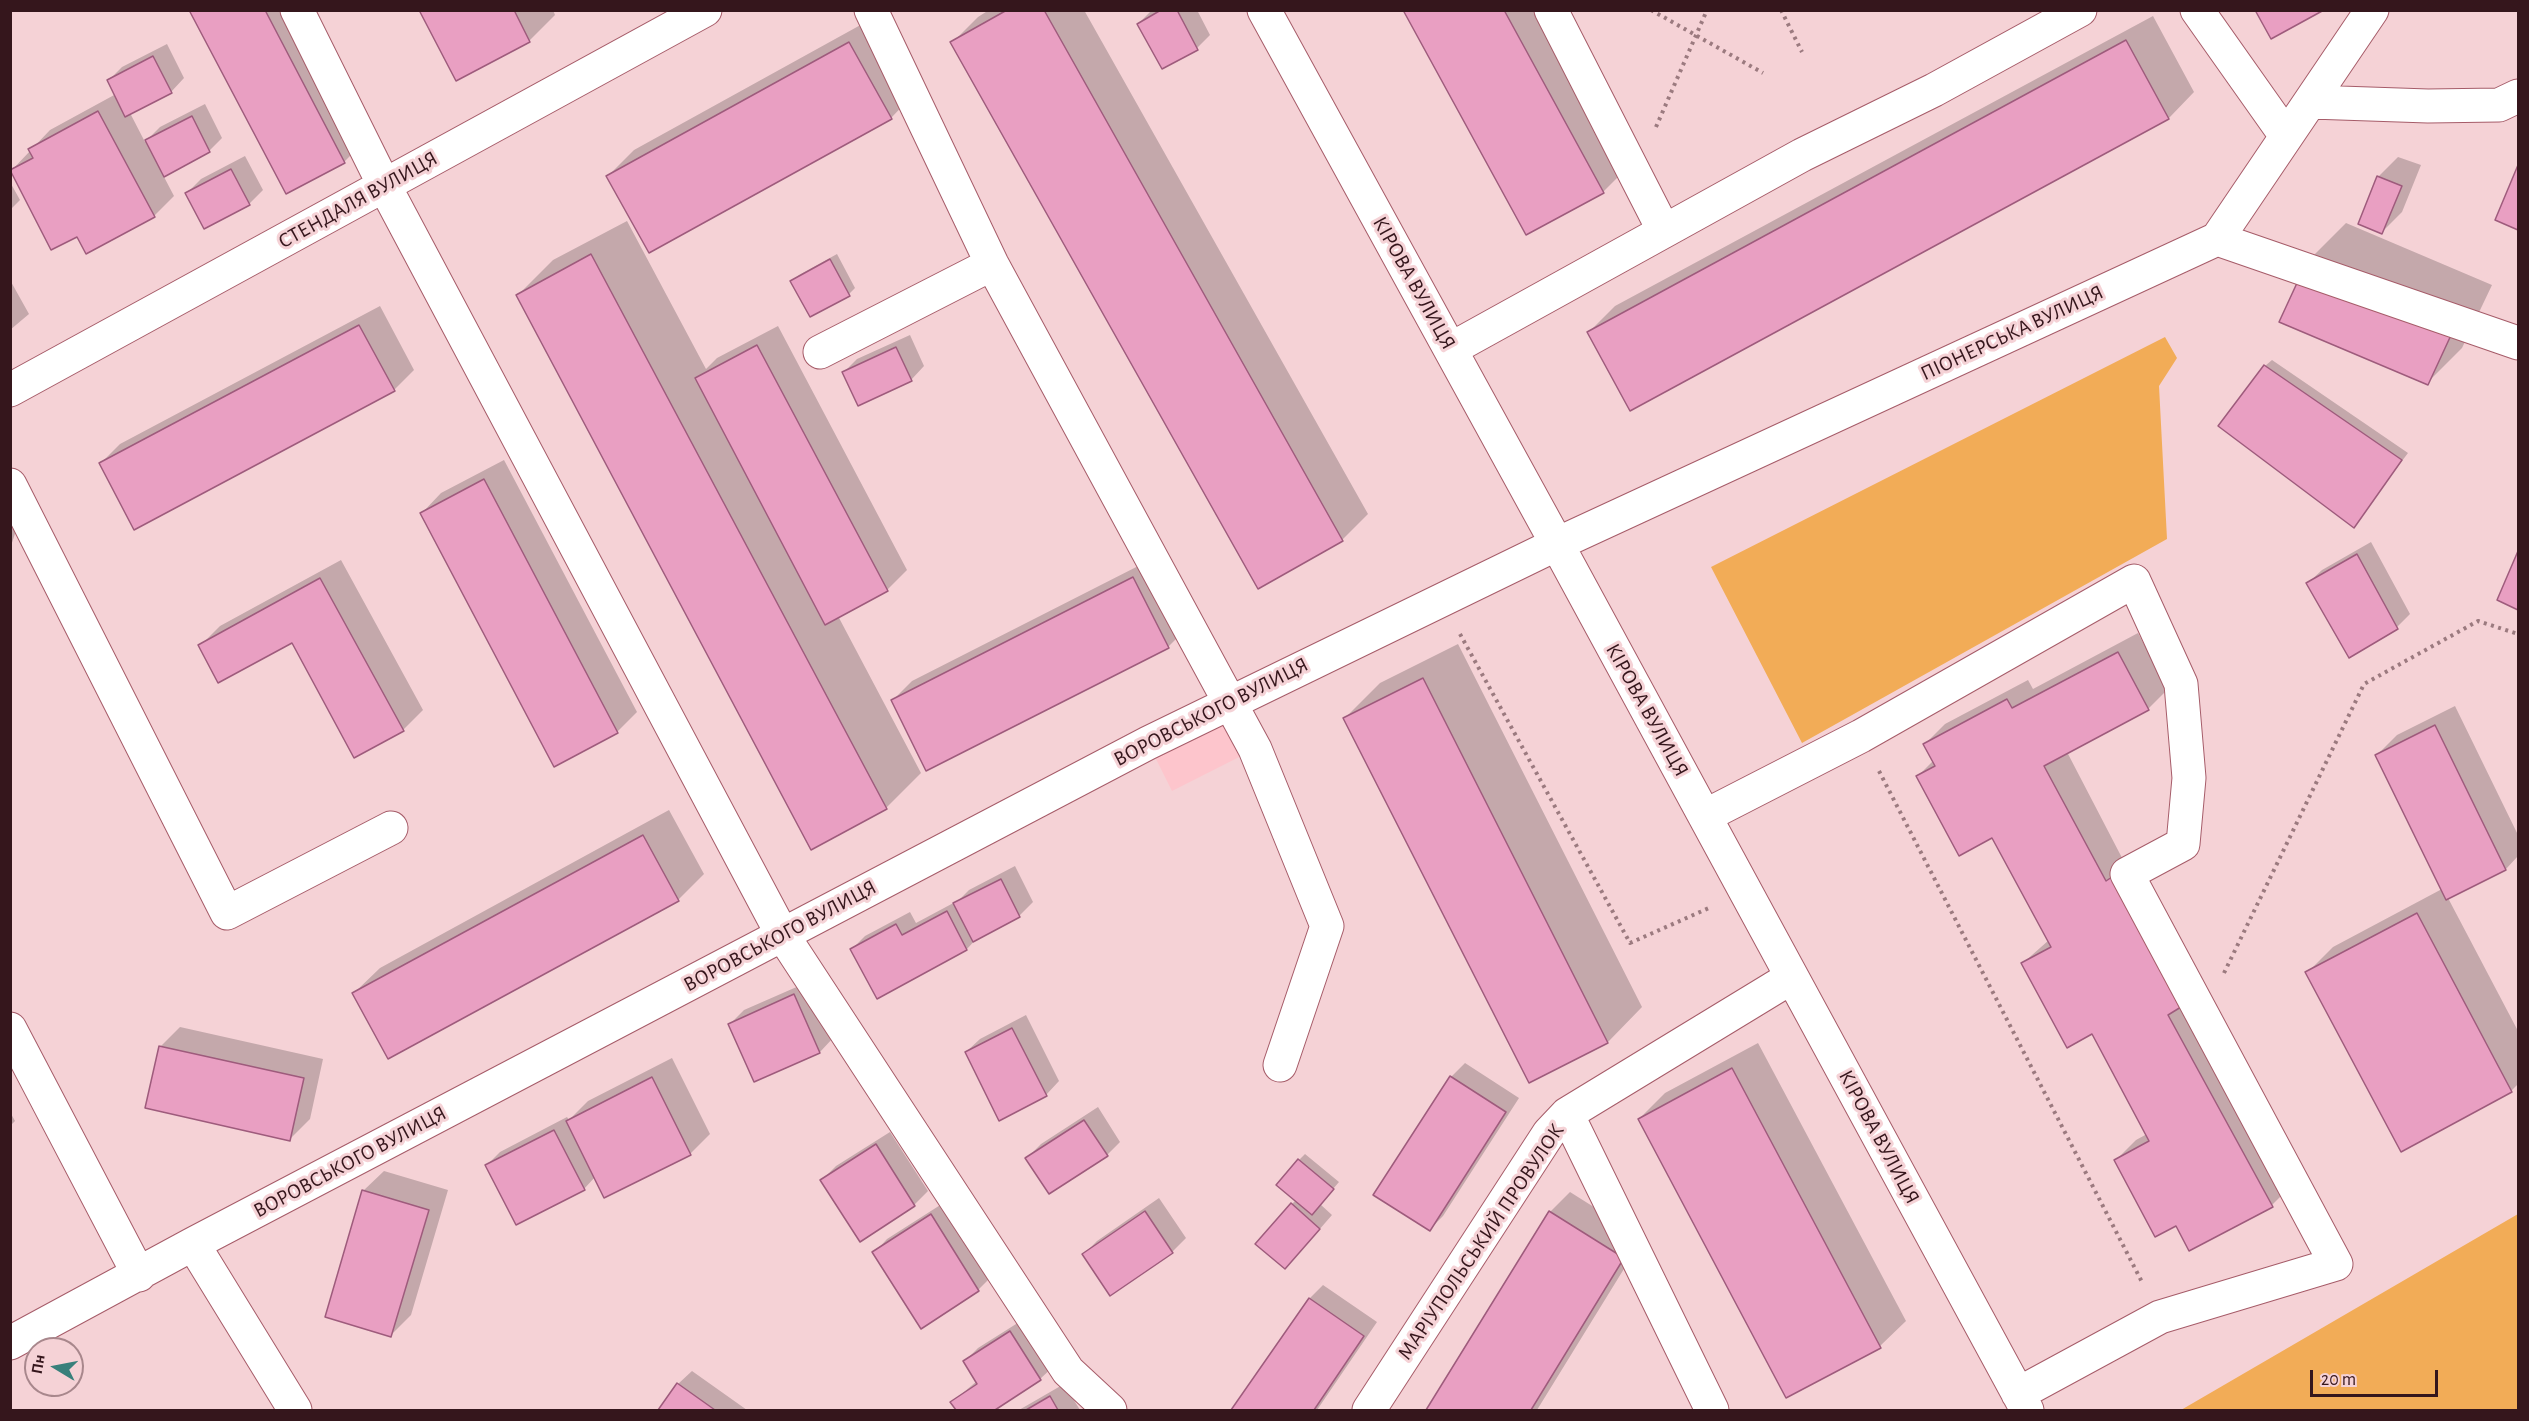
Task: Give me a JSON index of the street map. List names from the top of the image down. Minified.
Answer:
{"streets":{"street":["СТЕНДАЛЯ ВУЛИЦЯ","КІРОВА ВУЛИЦЯ","ПІОНЕРСЬКА ВУЛИЦЯ","ВОРОВСЬКОГО ВУЛИЦЯ","МАРІУПОЛЬСЬКИЙ ПРОВУЛОК"]},"crossings":[["КІРОВА ВУЛИЦЯ","ПІОНЕРСЬКА ВУЛИЦЯ"],["КІРОВА ВУЛИЦЯ","ВОРОВСЬКОГО ВУЛИЦЯ"],["КІРОВА ВУЛИЦЯ","МАРІУПОЛЬСЬКИЙ ПРОВУЛОК"],["ПІОНЕРСЬКА ВУЛИЦЯ","ВОРОВСЬКОГО ВУЛИЦЯ"]],"scale_bar":"20 m","north":"left"}
